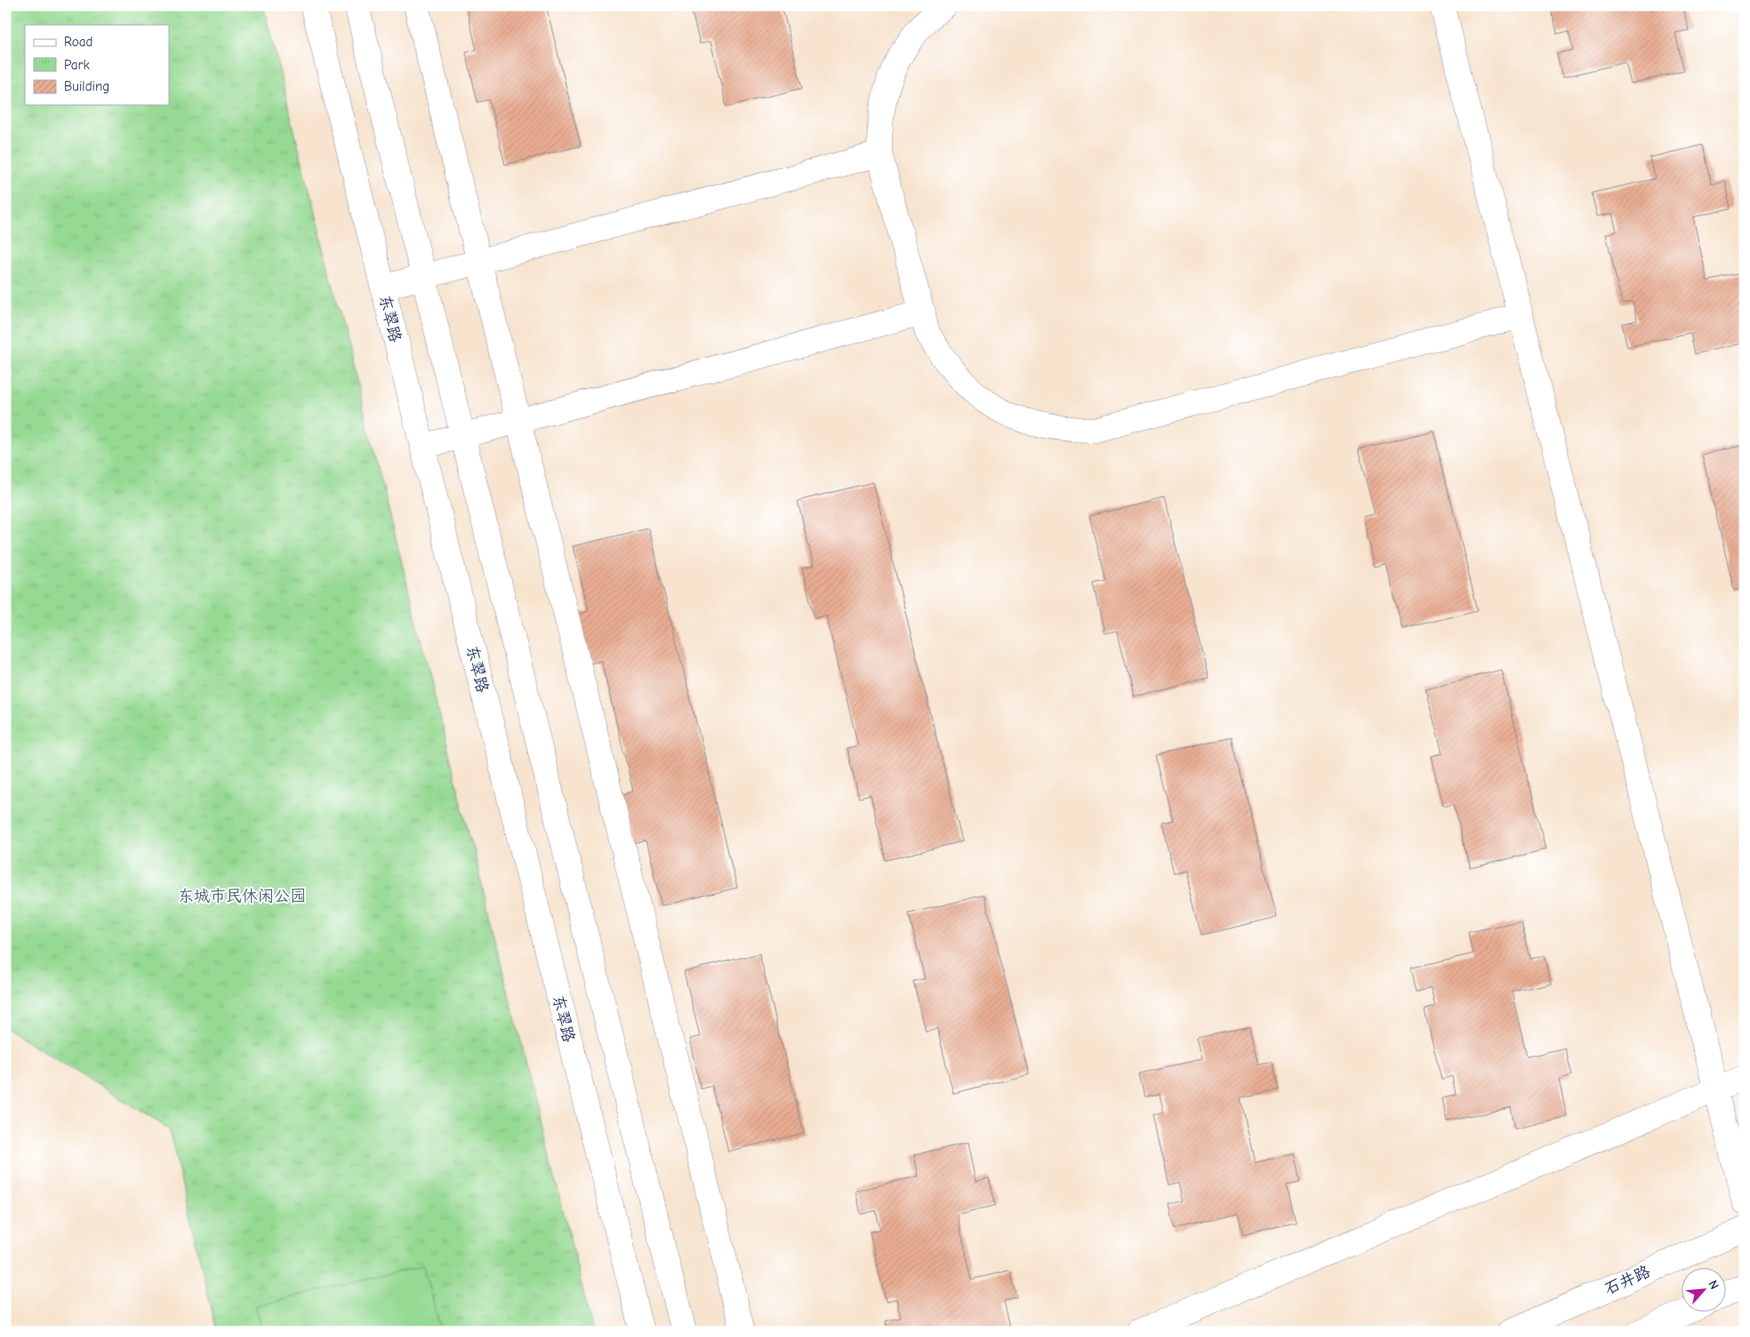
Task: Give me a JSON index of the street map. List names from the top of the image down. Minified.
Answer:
{"streets":{"street":["东翠路","石井路"]},"parks":["东城市民休闲公园"],"legend":["Road","Park","Building"],"north":"top right"}
